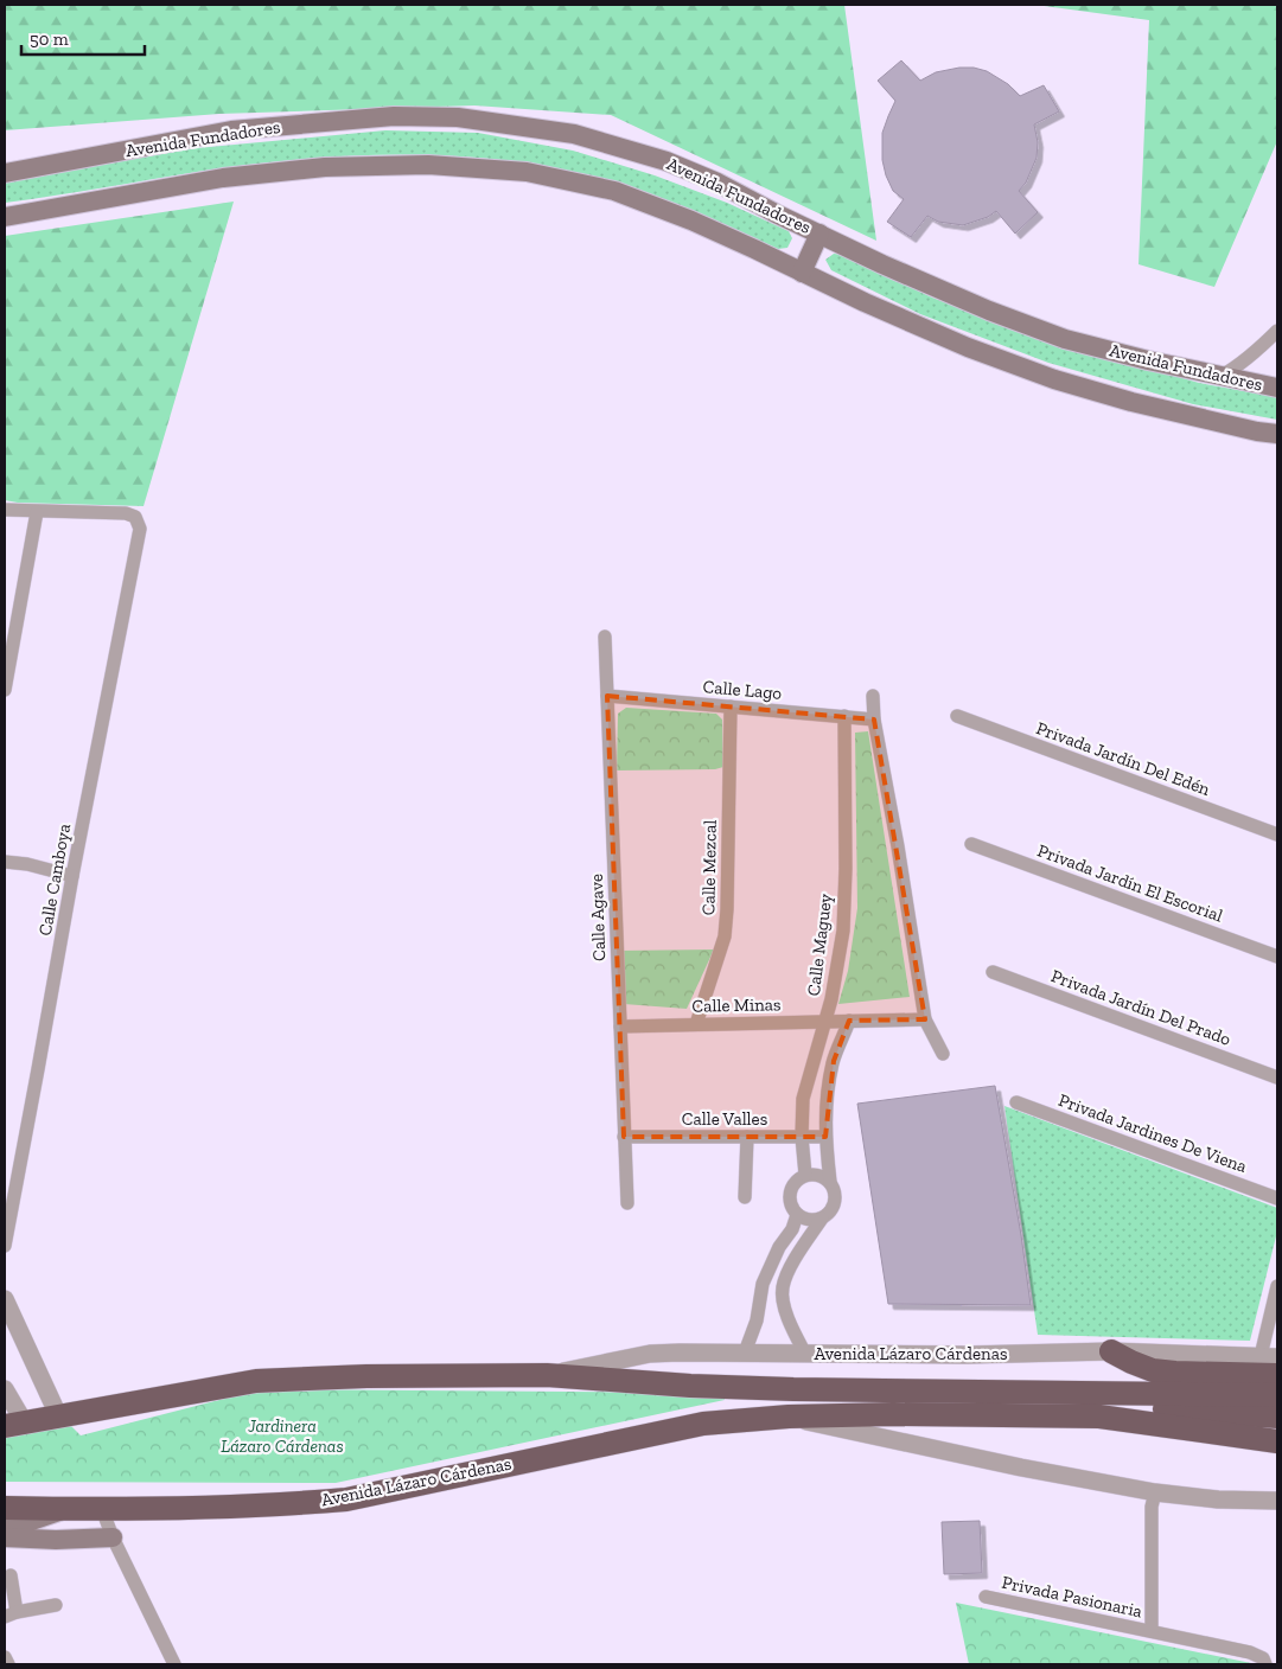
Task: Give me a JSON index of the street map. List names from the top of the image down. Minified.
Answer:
{"streets":{"highway":["Avenida Lázaro Cárdenas"],"main road":["Avenida Fundadores"],"street":["Calle Lago","Privada Jardín Del Edén","Calle Mezcal","Calle Camboya","Privada Jardín El Escorial","Calle Agave","Calle Maguey","Calle Minas","Privada Jardín Del Prado","Calle Valles","Privada Jardines De Viena","Privada Pasionaria"]},"crossings":[["Calle Lago","Calle Mezcal"],["Calle Lago","Calle Agave"],["Calle Lago","Calle Maguey"],["Calle Mezcal","Calle Minas"],["Calle Agave","Calle Minas"],["Calle Agave","Calle Valles"],["Calle Maguey","Calle Minas"],["Calle Maguey","Calle Valles"]],"parks":["Jardinera Lázaro Cárdenas"],"scale_bar":"50 m"}
